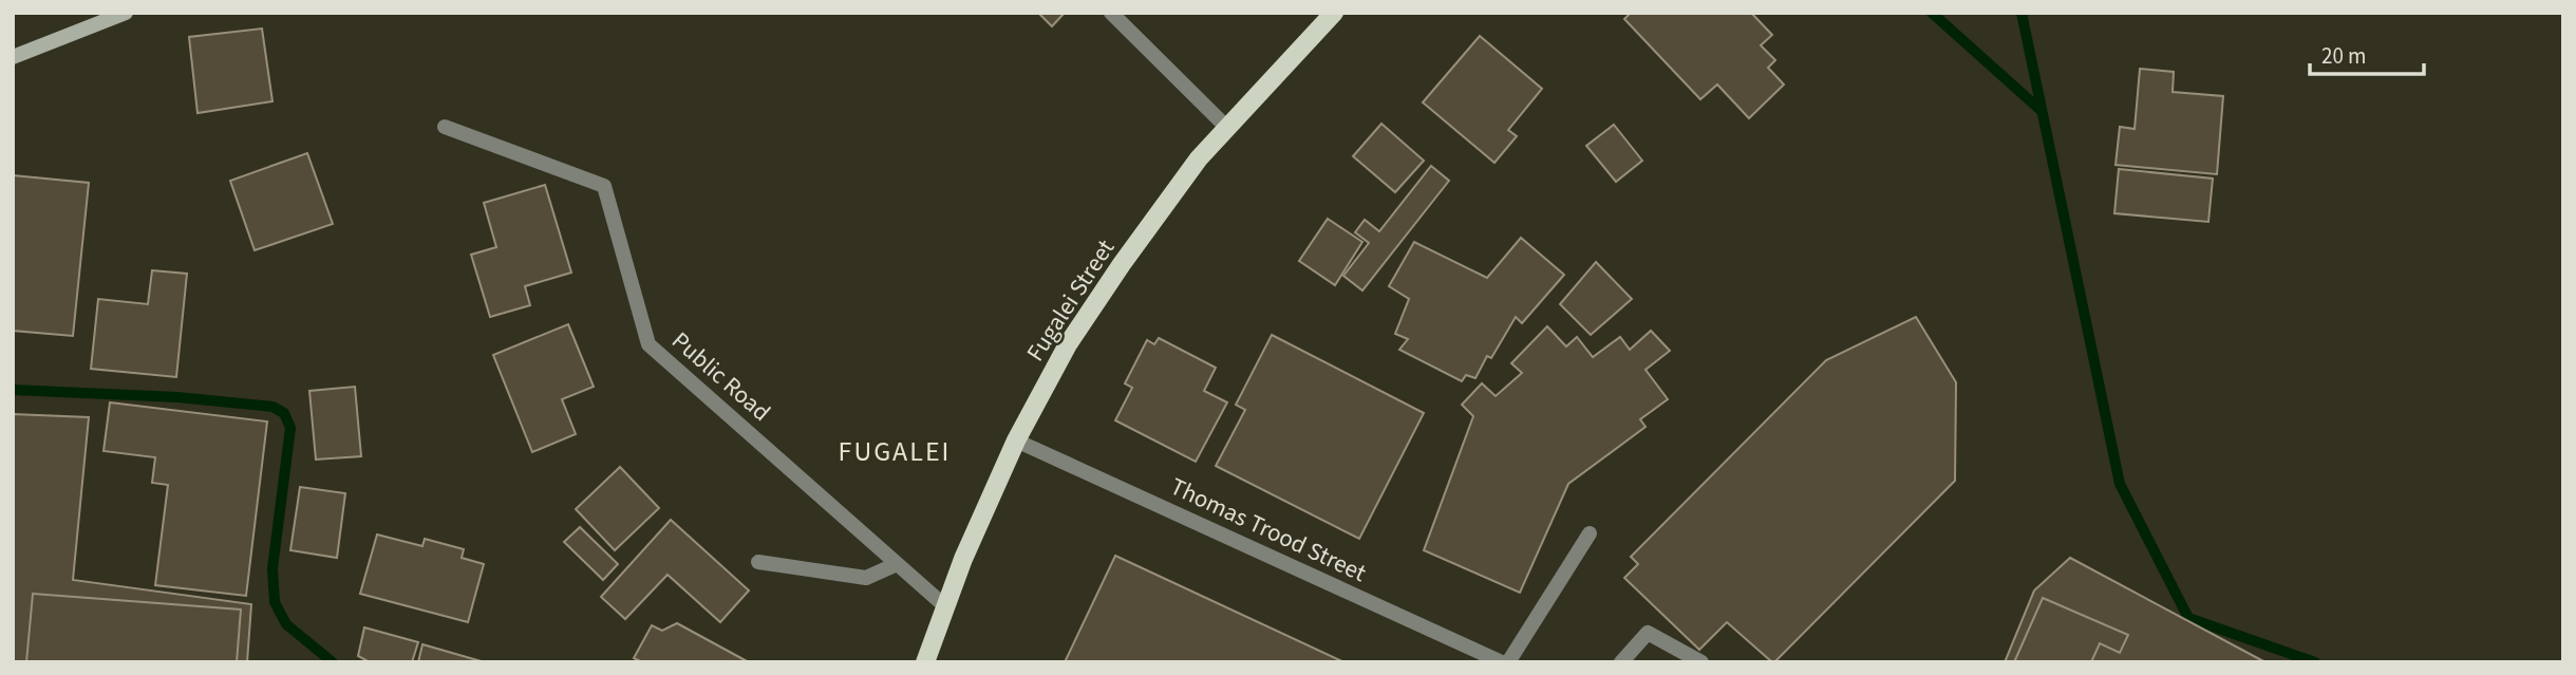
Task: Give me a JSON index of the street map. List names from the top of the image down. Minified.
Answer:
{"streets":{"main road":["Fugalei Street"],"street":["Public Road","Thomas Trood Street"]},"crossings":[["Fugalei Street","Public Road"],["Fugalei Street","Thomas Trood Street"]],"districts":["FUGALEI"],"scale_bar":"20 m"}
